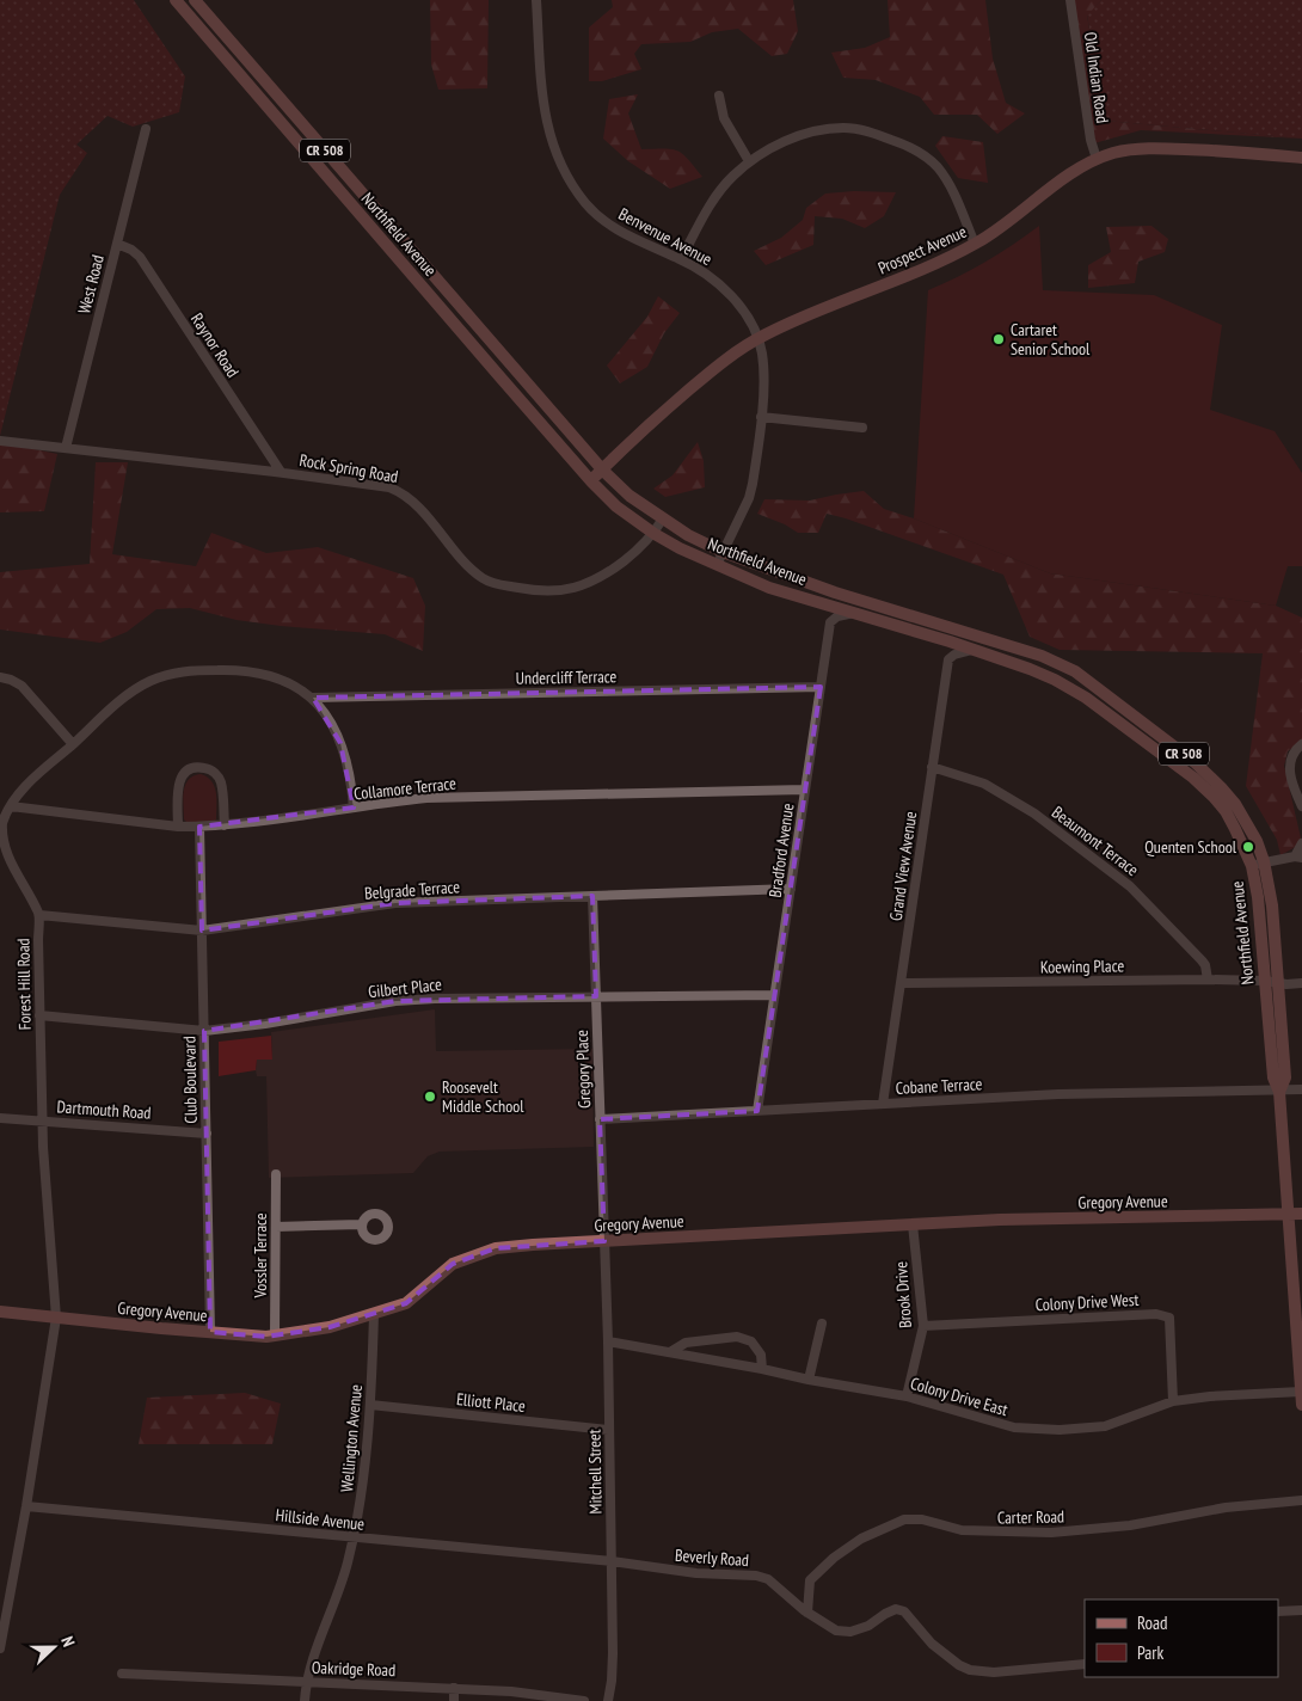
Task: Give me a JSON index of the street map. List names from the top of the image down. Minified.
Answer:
{"streets":{"main road":["CR 508","Northfield Avenue","Prospect Avenue","Gregory Avenue"],"street":["Old Indian Road","Benvenue Avenue","West Road","Raynor Road","Rock Spring Road","Undercliff Terrace","Collamore Terrace","Beaumont Terrace","Bradford Avenue","Grand View Avenue","Belgrade Terrace","Koewing Place","Forest Hill Road","Gilbert Place","Gregory Place","Club Boulevard","Cobane Terrace","Dartmouth Road","Vossler Terrace","Brook Drive","Colony Drive West","Colony Drive East","Elliott Place","Wellington Avenue","Mitchell Street","Carter Road","Hillside Avenue","Beverly Road","Oakridge Road"]},"crossings":[["Old Indian Road","Prospect Avenue"],["Northfield Avenue","Benvenue Avenue"],["Northfield Avenue","Prospect Avenue"],["Northfield Avenue","Rock Spring Road"],["Northfield Avenue","Bradford Avenue"],["Northfield Avenue","Grand View Avenue"],["Northfield Avenue","Koewing Place"],["Northfield Avenue","Cobane Terrace"],["Northfield Avenue","Gregory Avenue"],["Northfield Avenue","Colony Drive East"],["Benvenue Avenue","Prospect Avenue"],["West Road","Raynor Road"],["West Road","Rock Spring Road"],["Raynor Road","Rock Spring Road"],["Undercliff Terrace","Bradford Avenue"],["Undercliff Terrace","Forest Hill Road"],["Collamore Terrace","Bradford Avenue"],["Collamore Terrace","Forest Hill Road"],["Collamore Terrace","Club Boulevard"],["Beaumont Terrace","Grand View Avenue"],["Beaumont Terrace","Koewing Place"],["Bradford Avenue","Belgrade Terrace"],["Bradford Avenue","Gilbert Place"],["Bradford Avenue","Cobane Terrace"],["Grand View Avenue","Koewing Place"],["Grand View Avenue","Cobane Terrace"],["Belgrade Terrace","Forest Hill Road"],["Belgrade Terrace","Gregory Place"],["Belgrade Terrace","Club Boulevard"],["Forest Hill Road","Gilbert Place"],["Forest Hill Road","Dartmouth Road"],["Forest Hill Road","Gregory Avenue"],["Forest Hill Road","Hillside Avenue"],["Gilbert Place","Gregory Place"],["Gilbert Place","Club Boulevard"],["Gregory Place","Cobane Terrace"],["Gregory Place","Gregory Avenue"],["Gregory Place","Mitchell Street"],["Club Boulevard","Dartmouth Road"],["Club Boulevard","Gregory Avenue"],["Gregory Avenue","Vossler Terrace"],["Gregory Avenue","Brook Drive"],["Gregory Avenue","Wellington Avenue"],["Gregory Avenue","Mitchell Street"],["Brook Drive","Colony Drive West"],["Brook Drive","Colony Drive East"],["Colony Drive West","Colony Drive East"],["Colony Drive East","Mitchell Street"],["Elliott Place","Wellington Avenue"],["Elliott Place","Mitchell Street"],["Wellington Avenue","Hillside Avenue"],["Wellington Avenue","Oakridge Road"],["Mitchell Street","Hillside Avenue"],["Mitchell Street","Beverly Road"],["Carter Road","Beverly Road"],["Hillside Avenue","Beverly Road"]],"places":["Cartaret Senior School","Quenten School","Roosevelt Middle School"],"legend":["Road","Park"],"north":"right"}
